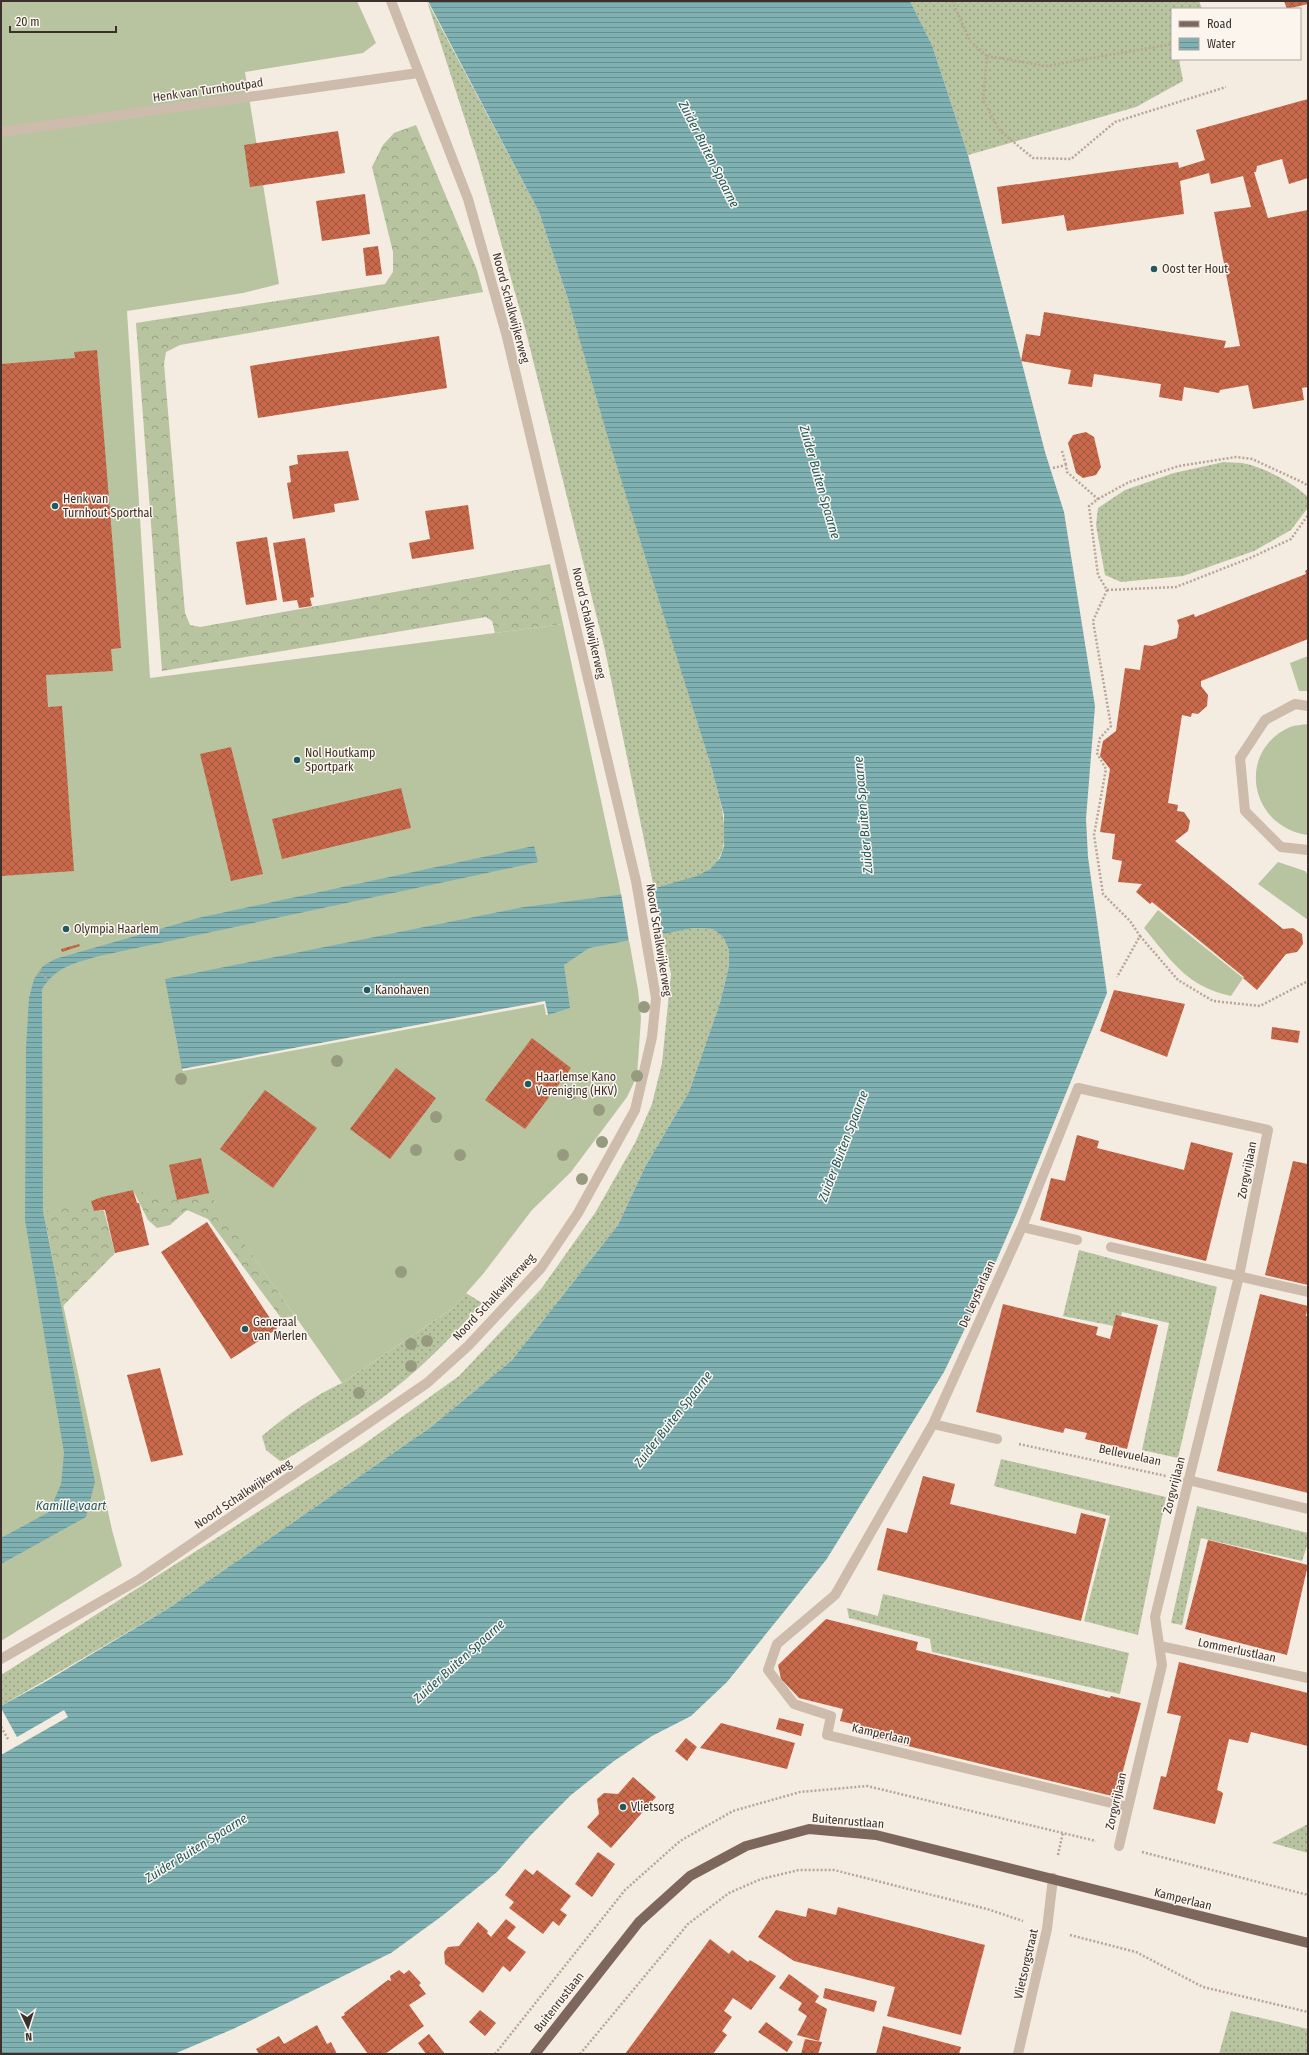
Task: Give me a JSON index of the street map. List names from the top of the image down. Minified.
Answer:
{"streets":{"main road":["Kamperlaan","Buitenrustlaan"],"street":["Henk van Turnhoutpad","Noord Schalkwijkerweg","Zorgvrijlaan","De Leystarlaan","Lommerlustlaan","Vlietsorgstraat"],"path":["Bellevuelaan"]},"crossings":[["Henk van Turnhoutpad","Noord Schalkwijkerweg"],["Zorgvrijlaan","De Leystarlaan"],["Zorgvrijlaan","Bellevuelaan"],["Zorgvrijlaan","Lommerlustlaan"],["Zorgvrijlaan","Kamperlaan"],["De Leystarlaan","Kamperlaan"],["Kamperlaan","Buitenrustlaan"],["Kamperlaan","Vlietsorgstraat"],["Buitenrustlaan","Vlietsorgstraat"]],"water":["Zuider Buiten Spaarne","Kamille vaart"],"places":["Oost ter Hout","Henk van Turnhout Sporthal","Nol Houtkamp Sportpark","Olympia Haarlem","Kanohaven","Haarlemse Kano Vereniging (HKV)","Generaal van Merlen","Vlietsorg"],"legend":["Road","Water"],"scale_bar":"20 m","north":"bottom"}
